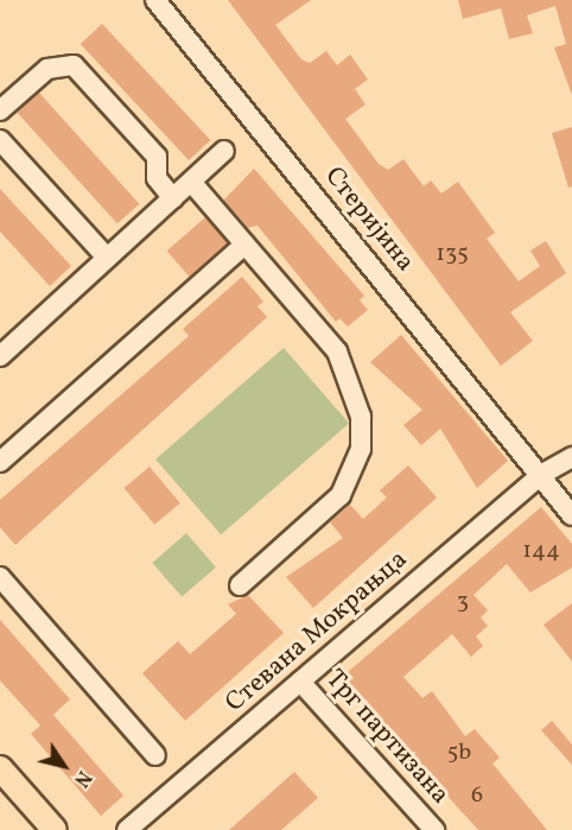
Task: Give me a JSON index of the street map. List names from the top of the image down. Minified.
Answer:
{"streets":{"street":["Стеријина","Стевана Мокрањца","Трг партизана"]},"crossings":[["Стеријина","Стевана Мокрањца"],["Стевана Мокрањца","Трг партизана"]],"house_numbers":["135","144","3","5b","6"],"north":"bottom right"}
